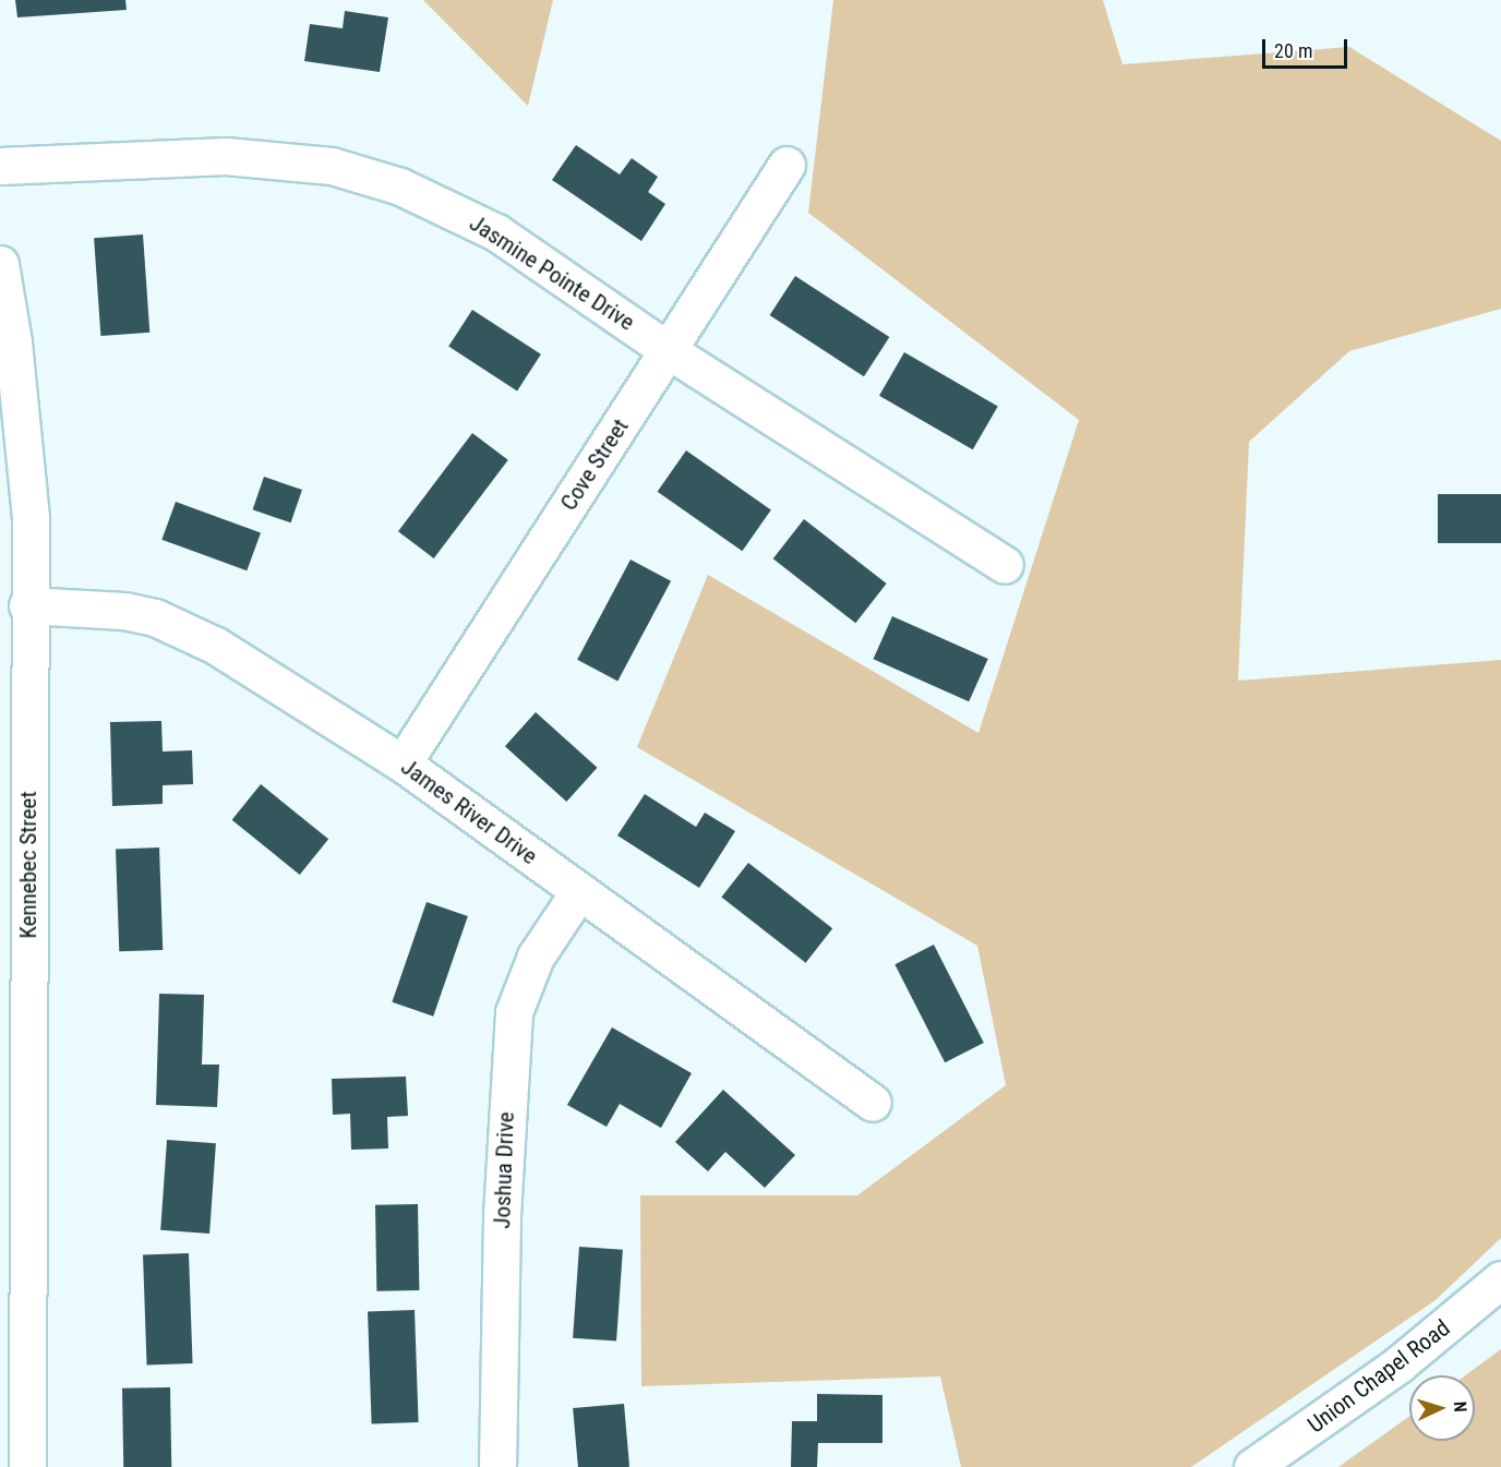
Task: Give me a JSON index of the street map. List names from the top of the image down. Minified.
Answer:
{"streets":{"street":["Jasmine Pointe Drive","Cove Street","James River Drive","Kennebec Street","Joshua Drive","Union Chapel Road"]},"crossings":[["Jasmine Pointe Drive","Cove Street"],["Cove Street","James River Drive"],["James River Drive","Kennebec Street"],["James River Drive","Joshua Drive"]],"scale_bar":"20 m","north":"right"}
